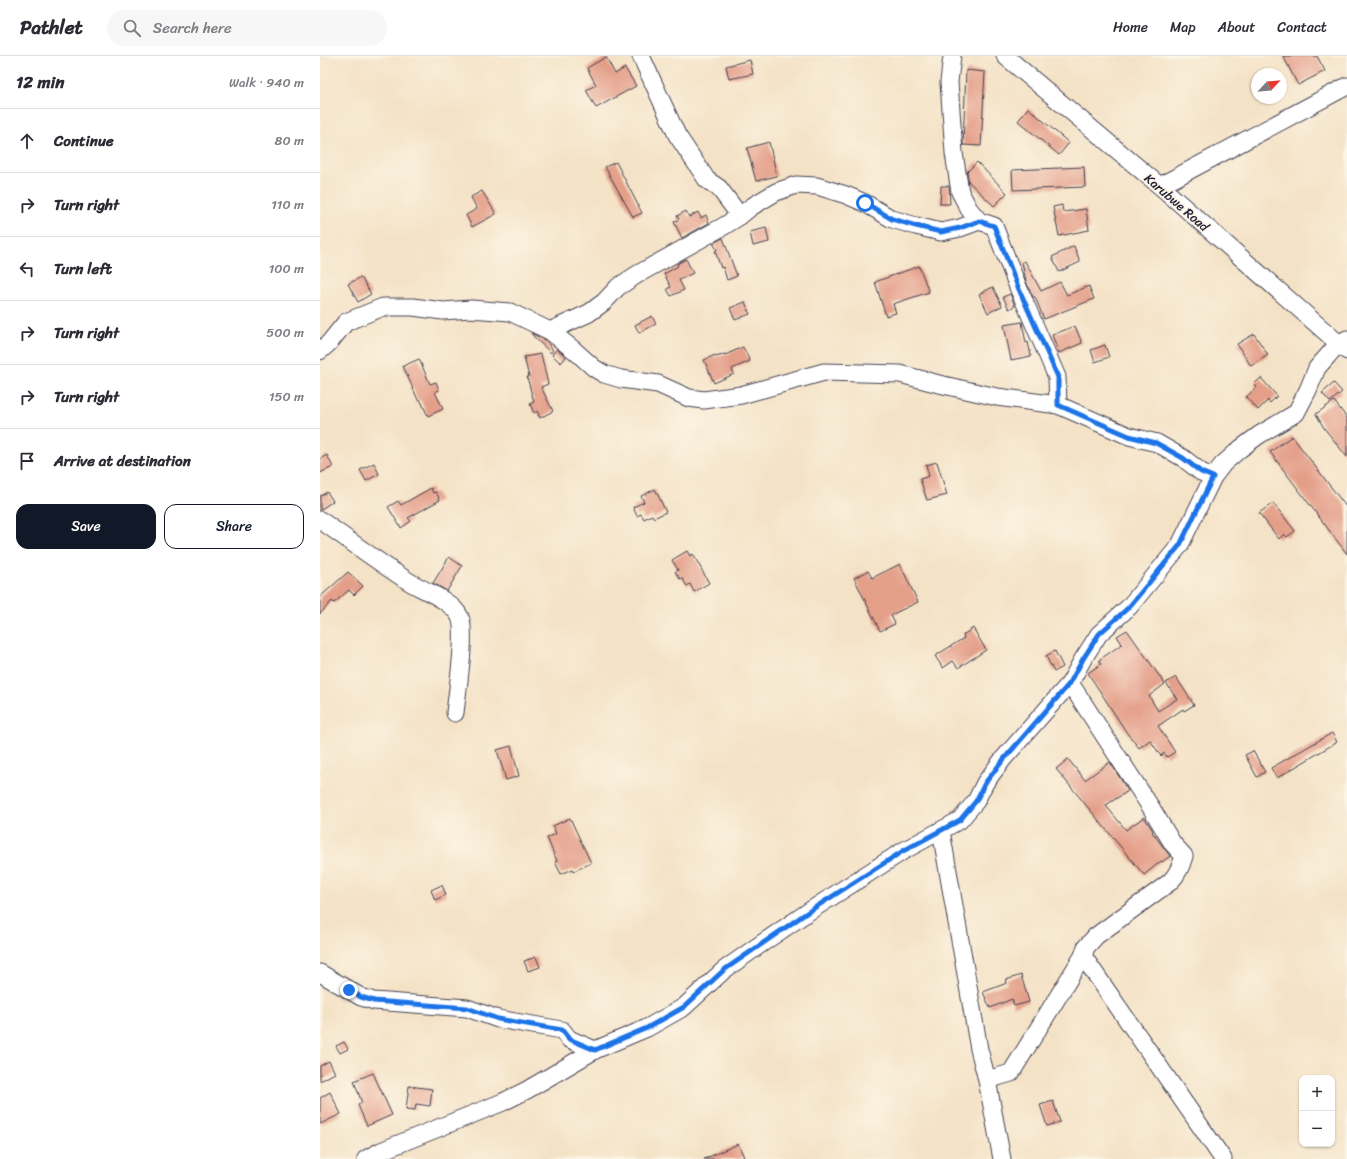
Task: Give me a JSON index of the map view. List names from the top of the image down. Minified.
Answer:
{"streets":{"street":["Karubwe Road"]},"north":"top right","page":{"header":"Pathlet","search":"Search here","nav":["Home","Map","About","Contact"],"heading":["12 min","Walk · 940 m"],"list":[["Continue","80 m"],["Turn right","110 m"],["Turn left","100 m"],["Turn right","500 m"],["Turn right","150 m"],"Arrive at destination"],"buttons":["Save","Share"],"map_buttons":["+","−"]}}
